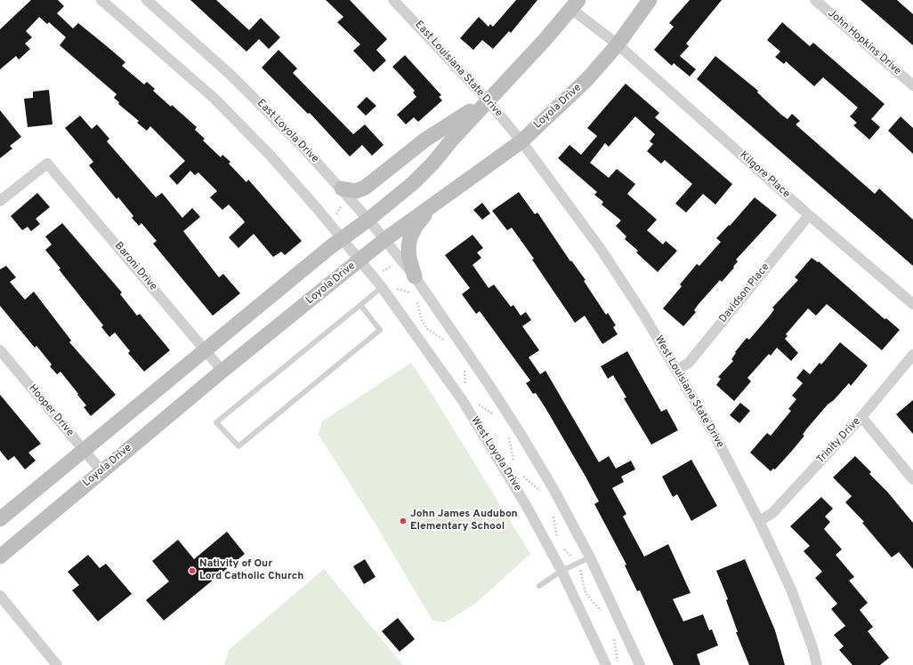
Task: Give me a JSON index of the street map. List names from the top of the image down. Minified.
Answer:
{"streets":{"main road":["Loyola Drive"],"street":["John Hopkins Drive","East Louisiana State Drive","East Loyola Drive","Kilgore Place","Baroni Drive","Davidson Place","West Louisiana State Drive","Hooper Drive","Trinity Drive","West Loyola Drive"]},"crossings":[["East Louisiana State Drive","Loyola Drive"],["East Louisiana State Drive","West Louisiana State Drive"],["Loyola Drive","East Loyola Drive"],["Loyola Drive","Kilgore Place"],["Loyola Drive","Baroni Drive"],["Loyola Drive","West Louisiana State Drive"],["Loyola Drive","Hooper Drive"],["Loyola Drive","West Loyola Drive"],["Kilgore Place","Davidson Place"],["Davidson Place","West Louisiana State Drive"],["West Louisiana State Drive","Trinity Drive"]],"places":["John James Audubon Elementary School","Nativity of Our Lord Catholic Church"]}
